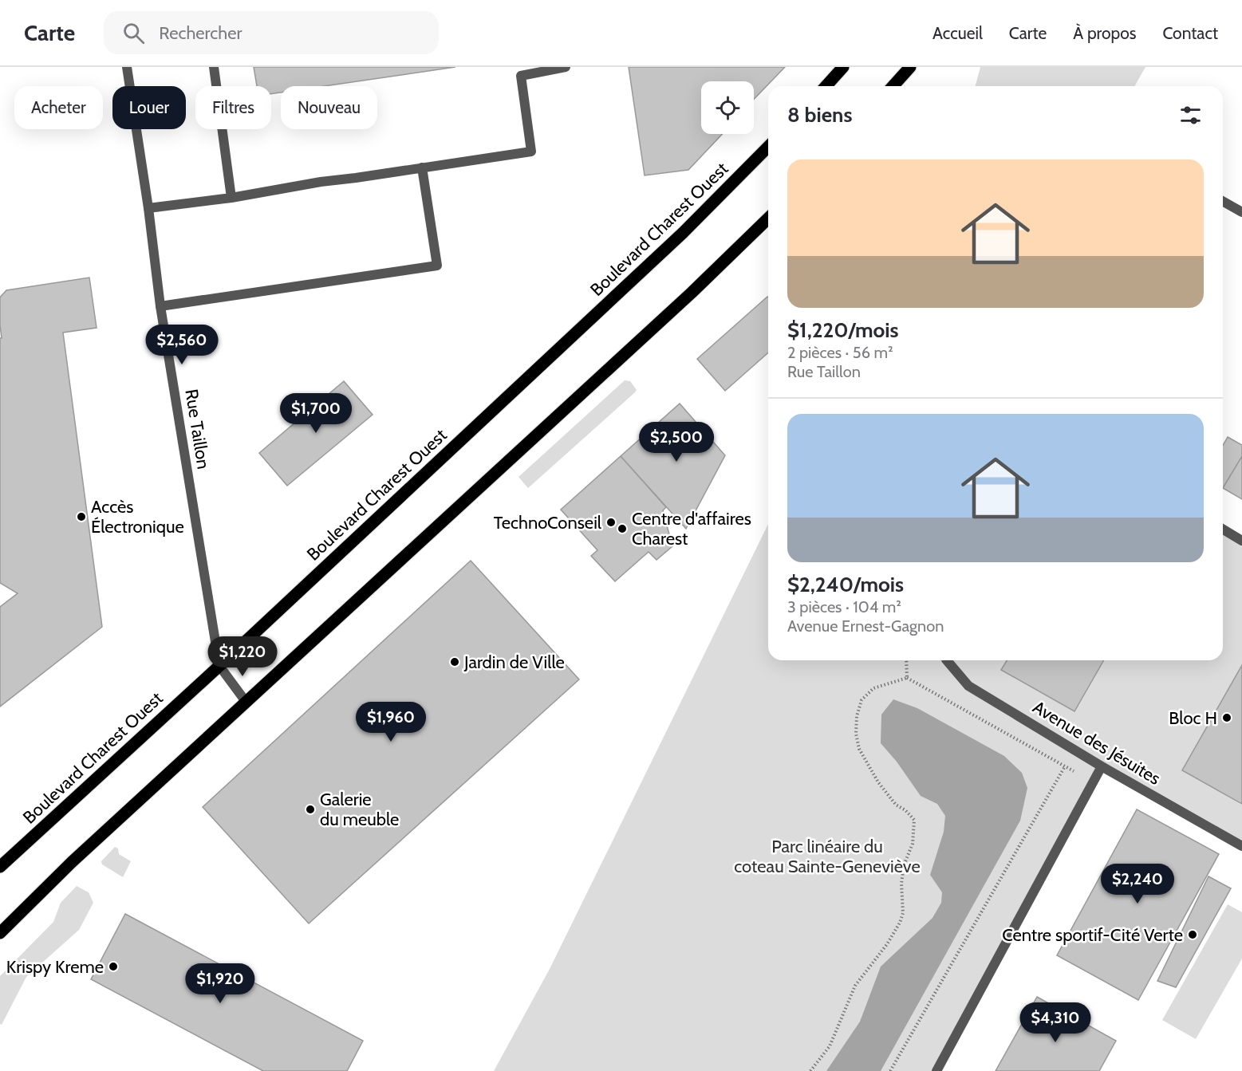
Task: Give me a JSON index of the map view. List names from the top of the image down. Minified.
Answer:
{"streets":{"main road":["Boulevard Charest Ouest"],"street":["Rue Taillon","Avenue des Jésuites"]},"crossings":[["Boulevard Charest Ouest","Rue Taillon"]],"parks":["Parc linéaire du coteau Sainte-Geneviève"],"places":["Accès Électronique","TechnoConseil","Centre d'affaires Charest","Jardin de Ville","Bloc H","Galerie du meuble","Centre sportif-Cité Verte","Krispy Kreme"],"page":{"header":"Carte","search":"Rechercher","nav":["Accueil","Carte","À propos","Contact"],"chip":["Acheter","Louer","Filtres","Nouveau"],"heading":"8 biens","list":[{"name":"$1,220/mois","note":"2 pièces · 56 m² · Rue Taillon"},{"name":"$2,240/mois","note":"3 pièces · 104 m² · Avenue Ernest-Gagnon"}],"price":["$2,560","$1,700","$2,500","$1,220","$1,960","$2,240","$1,920","$4,310"]}}
